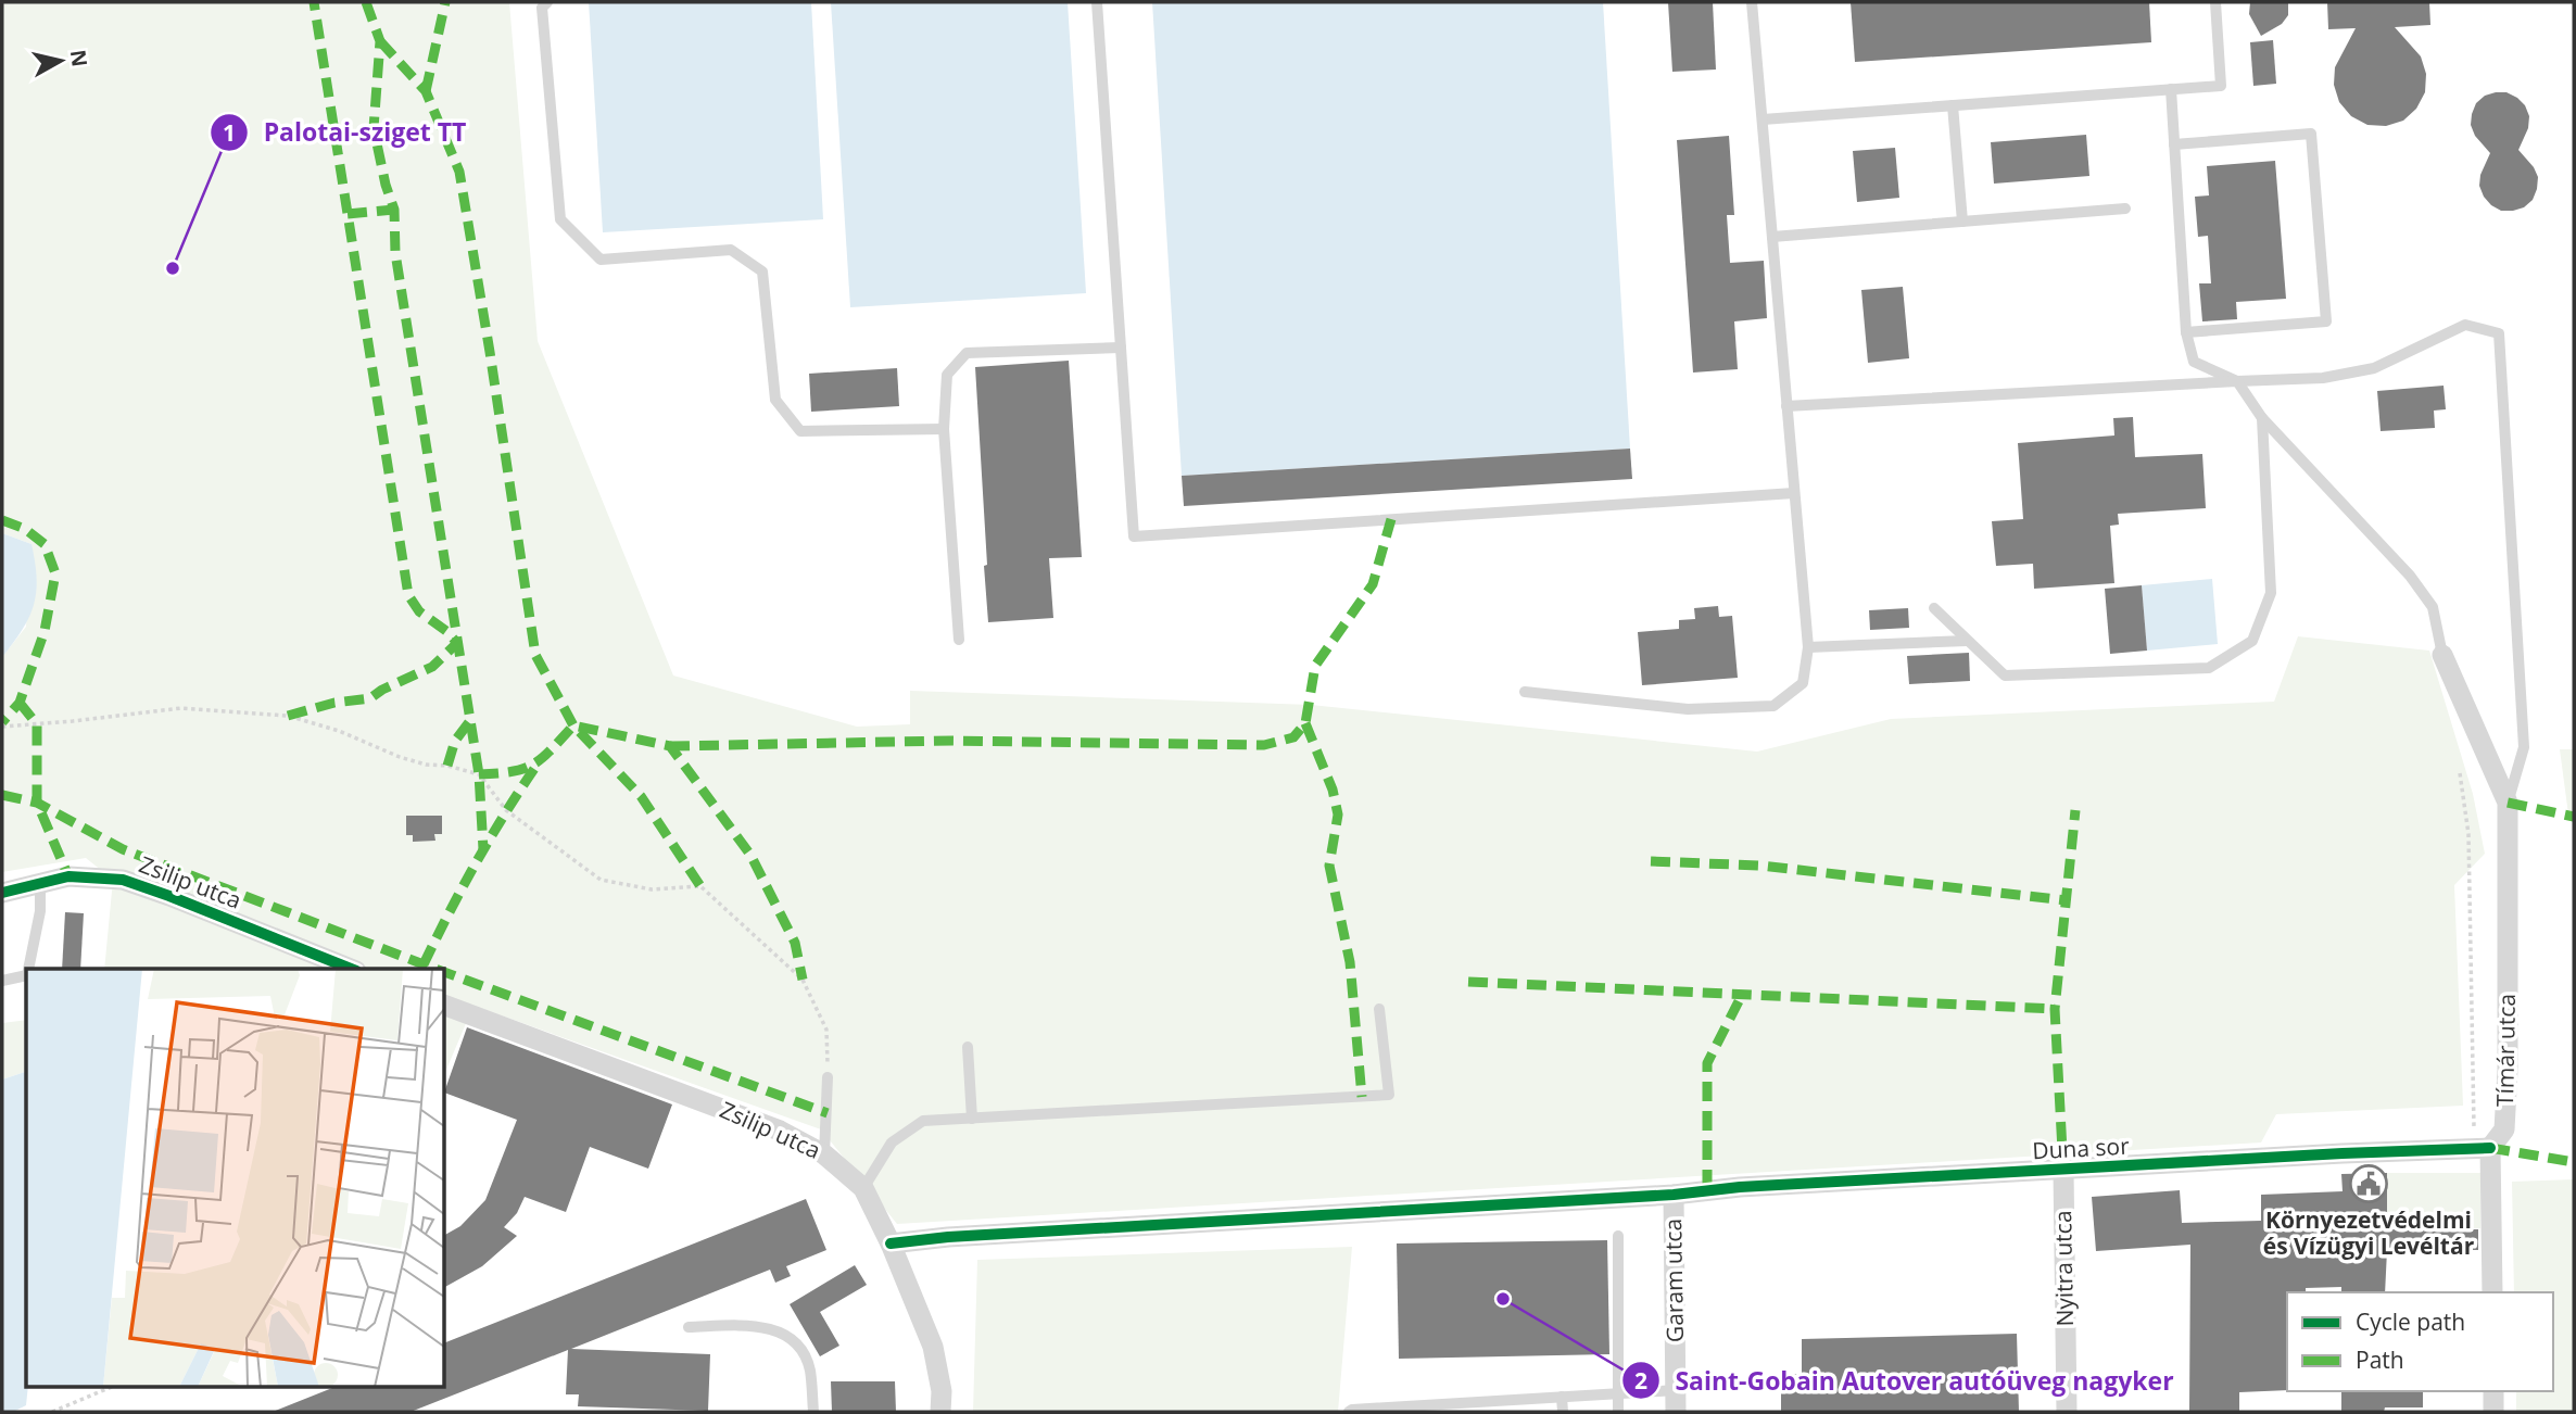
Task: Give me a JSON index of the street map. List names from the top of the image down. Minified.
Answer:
{"streets":{"street":["Zsilip utca","Tímár utca","Duna sor","Nyitra utca","Garam utca"]},"crossings":[["Zsilip utca","Duna sor"],["Tímár utca","Duna sor"],["Duna sor","Nyitra utca"],["Duna sor","Garam utca"]],"places":{"other":["Palotai-sziget TT","Saint-Gobain Autover autóüveg nagyker"],"public building":["Környezetvédelmi és Vízügyi Levéltár"]},"legend":["Cycle path","Path"],"north":"right"}
